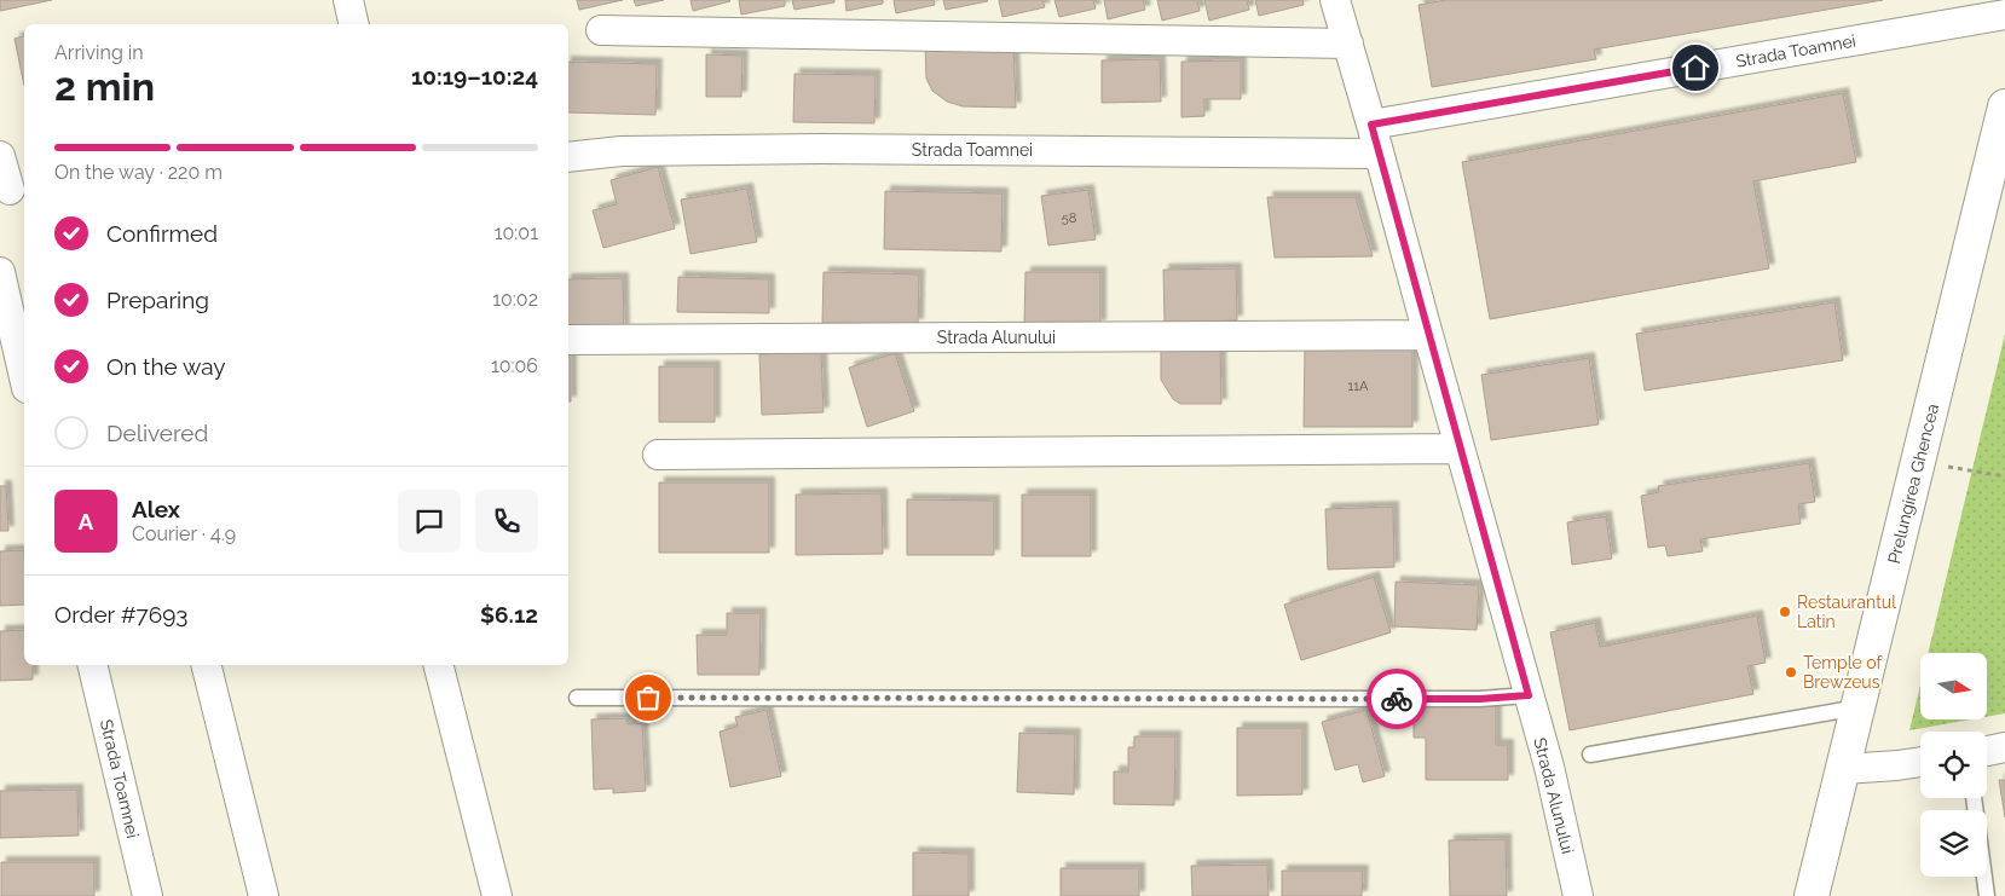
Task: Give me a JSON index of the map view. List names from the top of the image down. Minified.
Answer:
{"streets":{"main road":["Prelungirea Ghencea"],"street":["Strada Toamnei","Strada Alunului"]},"crossings":[["Strada Toamnei","Strada Alunului"]],"places":["Restaurantul Latin","Temple of Brewzeus"],"house_numbers":["58","11A"],"north":"right","page":{"heading":["2 min","Arriving in","10:19–10:24"],"panel":["Alex","Courier · 4.9","Order #7693","$6.12"],"bar":"On the way · 220 m","list":[["Confirmed","10:01"],["Preparing","10:02"],["On the way","10:06"],"Delivered"],"round":"A"}}
